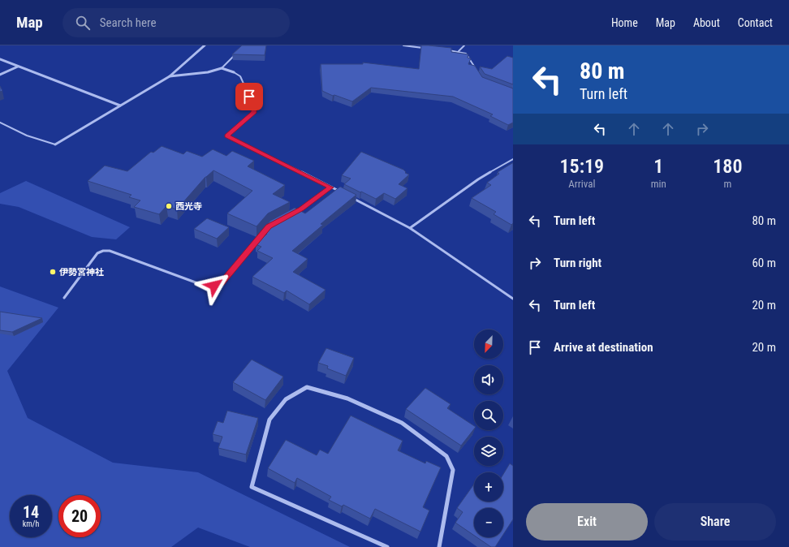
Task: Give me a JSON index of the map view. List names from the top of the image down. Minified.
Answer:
{"places":["西光寺","伊勢宮神社"],"north":"bottom left","page":{"header":"Map","search":"Search here","nav":["Home","Map","About","Contact"],"turn":["80 m","Turn left"],"eta":["15:19","Arrival","1","min","180","m"],"list":[{"name":"Turn left","value":"80 m"},{"name":"Turn right","value":"60 m"},{"name":"Turn left","value":"20 m"},{"name":"Arrive at destination","value":"20 m"}],"map_buttons":["+","−"],"speed":"14 km/h","limit":"20","buttons":["Exit","Share"]}}
